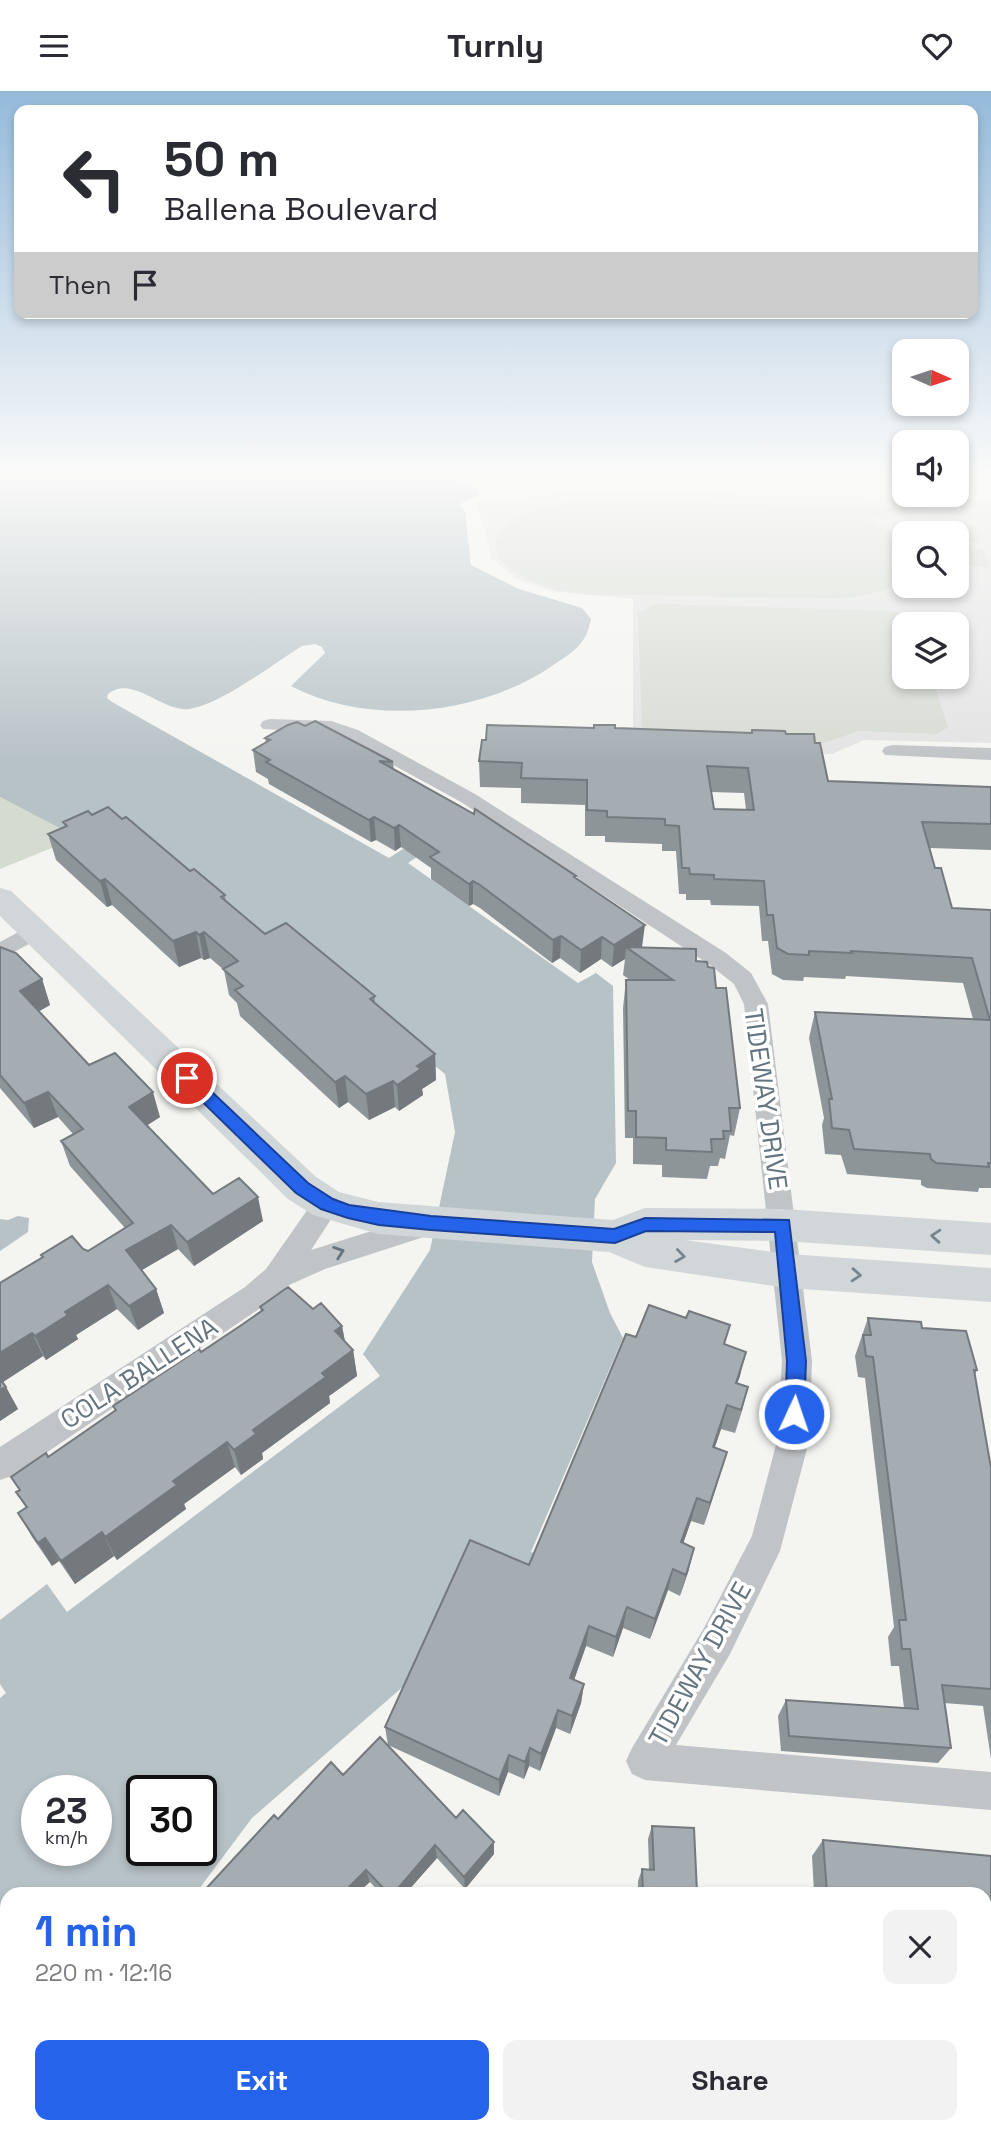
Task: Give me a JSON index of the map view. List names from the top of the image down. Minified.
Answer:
{"streets":{"street":["TIDEWAY DRIVE","COLA BALLENA"]},"north":"right","page":{"header":"Turnly","turn":["50 m","Ballena Boulevard"],"then":"Then","speed":"23 km/h","limit":"30","heading":["1 min","220 m · 12:16"],"buttons":["Exit","Share"]}}
